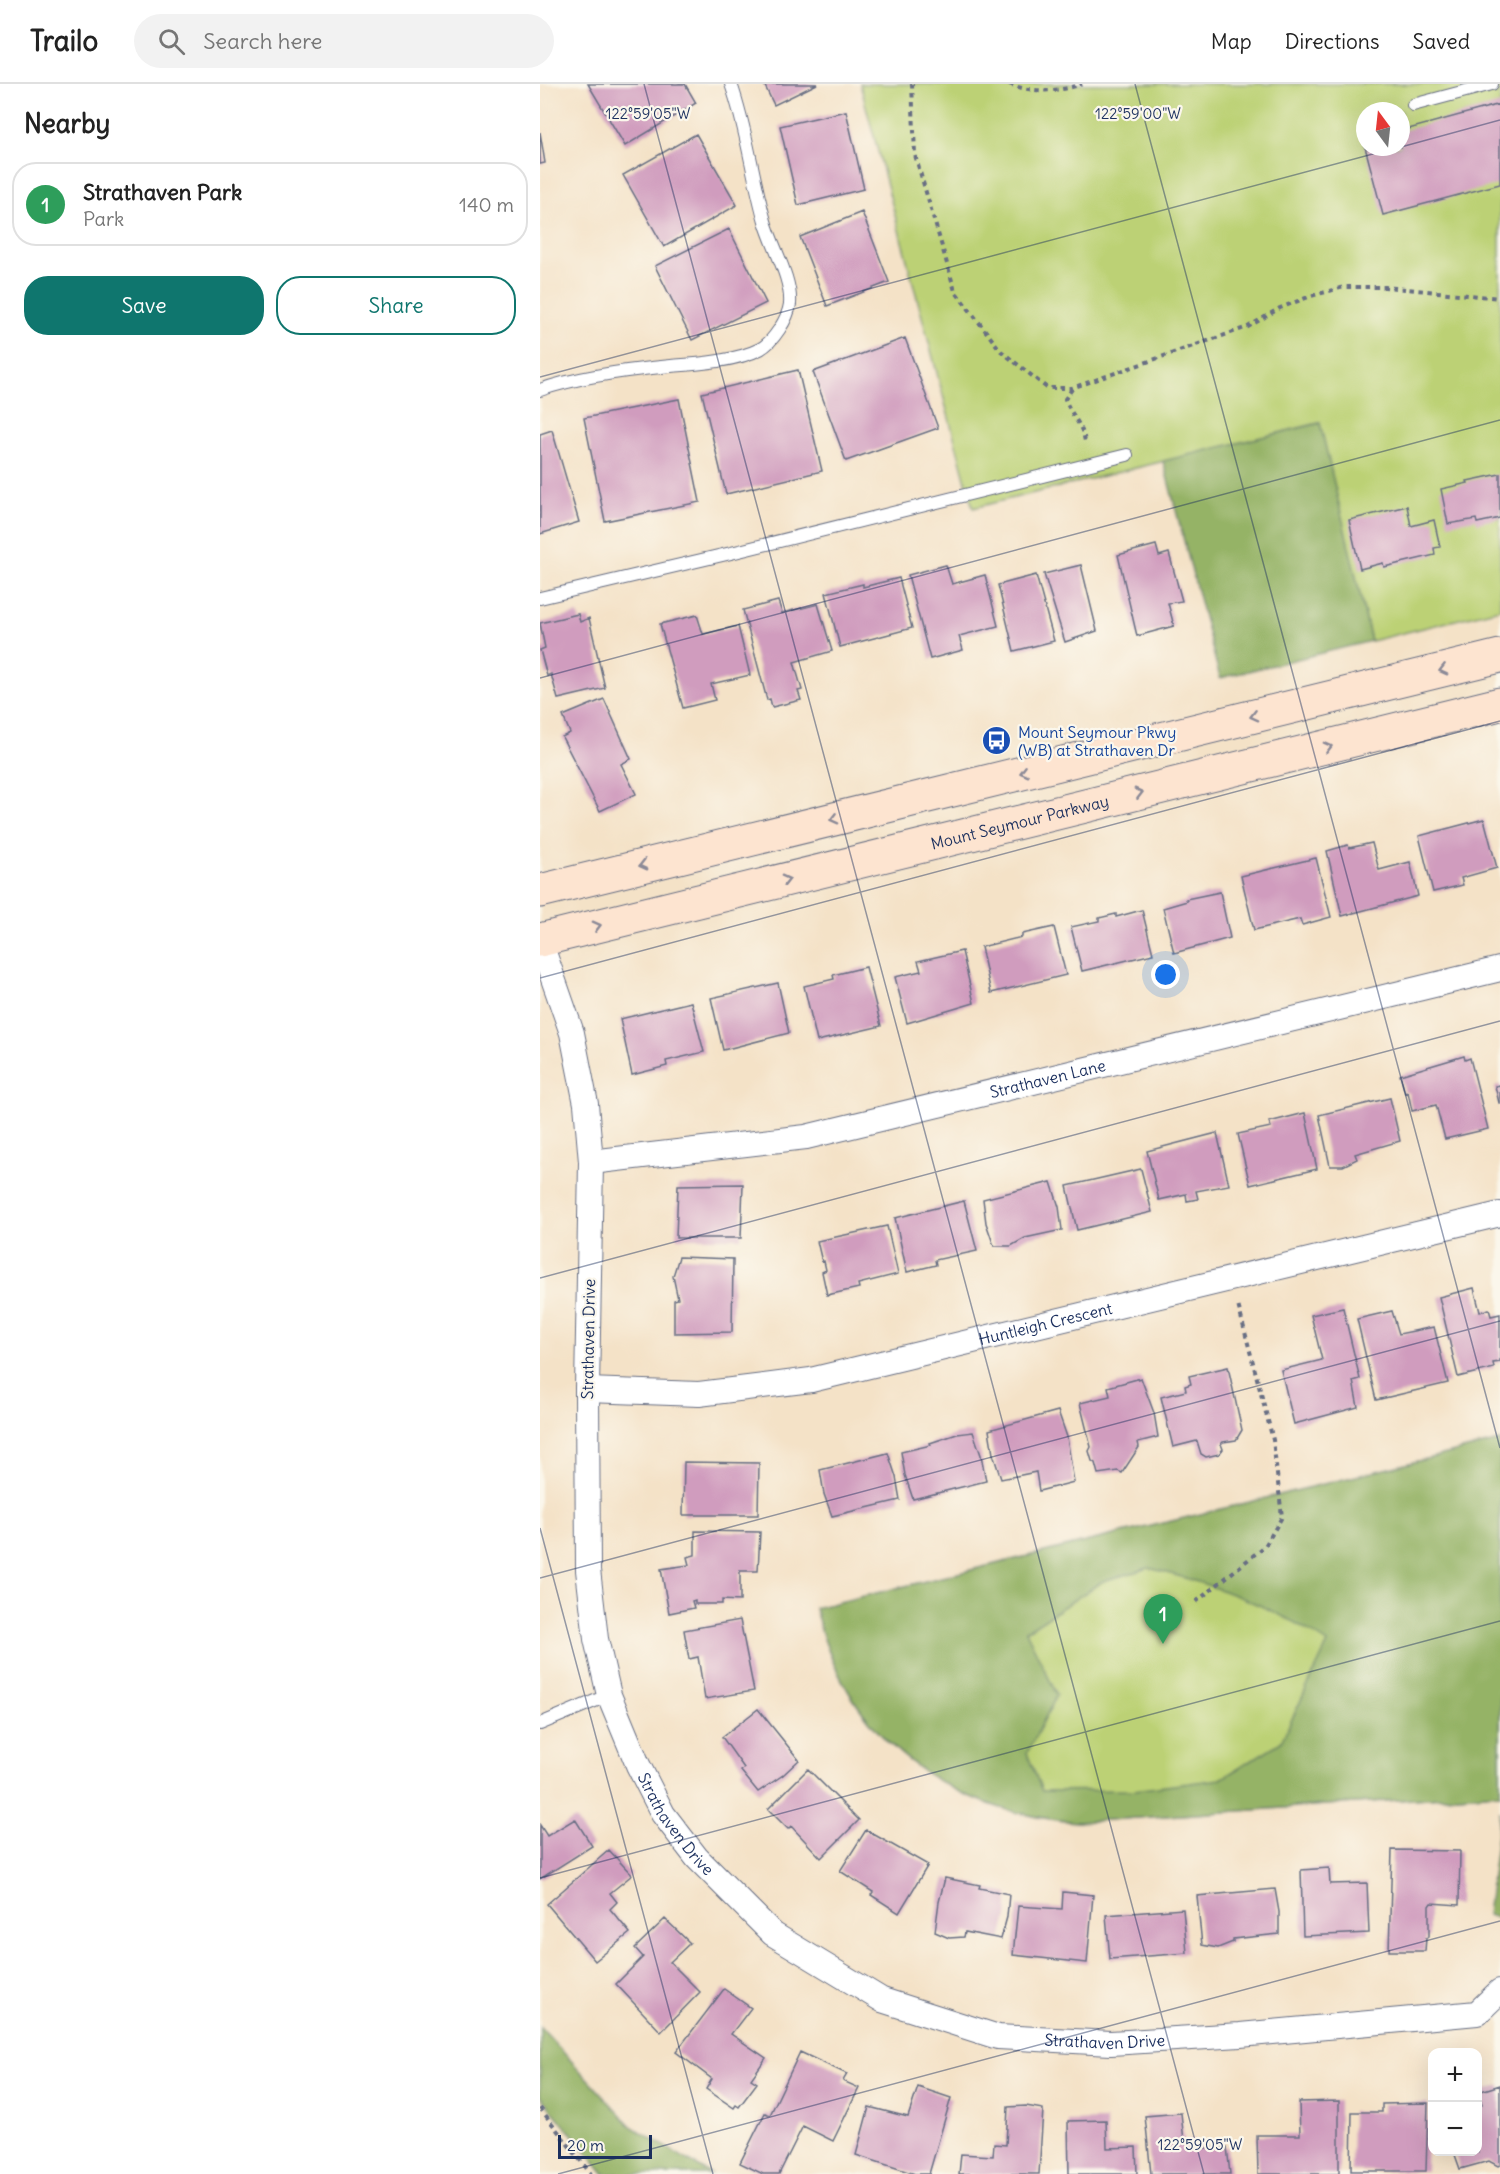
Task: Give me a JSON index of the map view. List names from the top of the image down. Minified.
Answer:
{"streets":{"main road":["Mount Seymour Parkway"],"street":["Strathaven Lane","Huntleigh Crescent","Strathaven Drive"]},"crossings":[["Mount Seymour Parkway","Strathaven Drive"],["Strathaven Lane","Strathaven Drive"],["Huntleigh Crescent","Strathaven Drive"]],"places":{"bus stop":["Mount Seymour Pkwy (WB) at Strathaven Dr"]},"scale_bar":"20 m","north":"top","page":{"header":"Trailo","search":"Search here","nav":["Map","Directions","Saved"],"heading":"Nearby","list":[{"mark":"1","name":"Strathaven Park","note":"Park","value":"140 m"}],"buttons":["Save","Share"],"pins":"1","map_buttons":["+","−"],"scale":"20 m"},"coordinates":["122°59'05\"W","122°59'00\"W"]}
